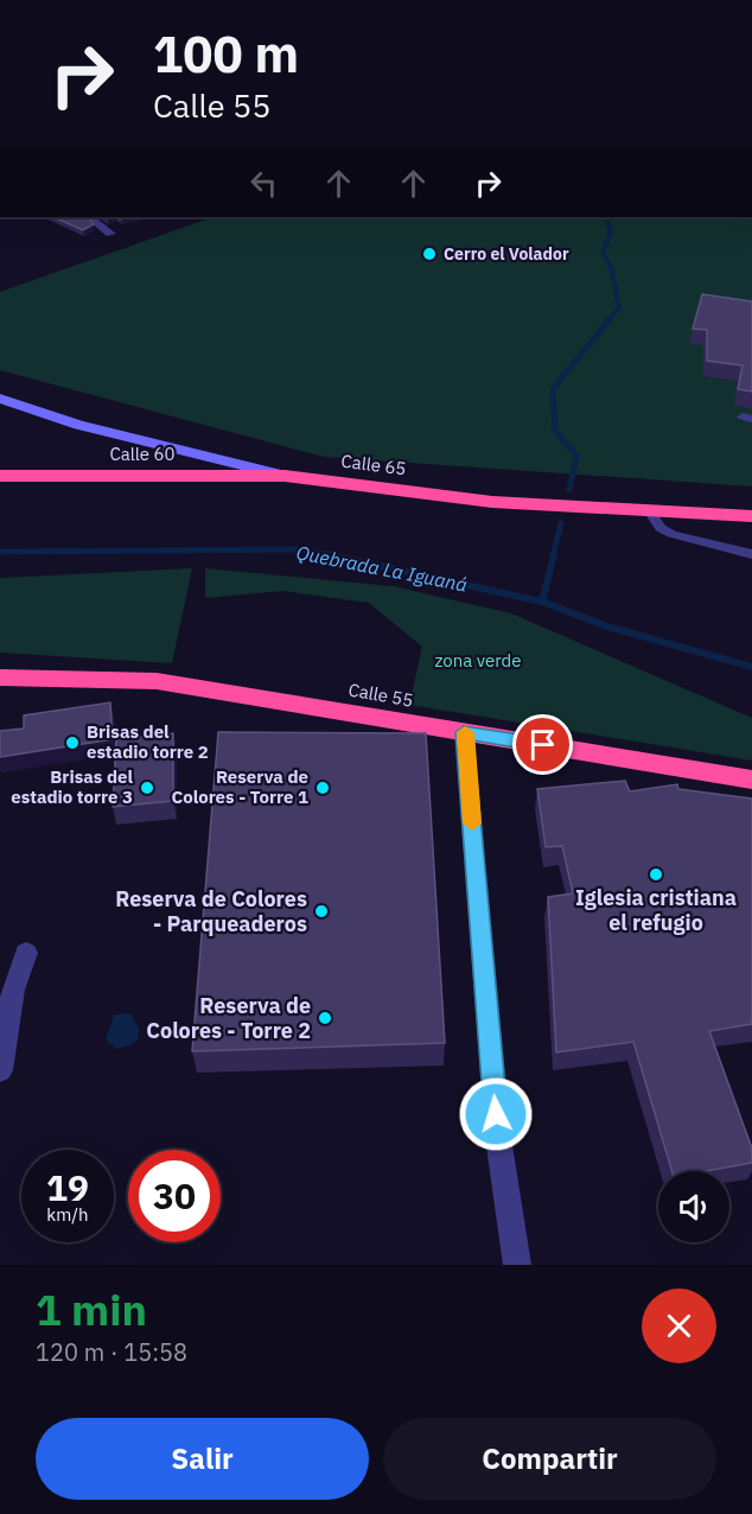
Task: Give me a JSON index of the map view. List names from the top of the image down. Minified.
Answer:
{"streets":{"highway":["Calle 60","Calle 65","Calle 55"]},"crossings":[["Calle 60","Calle 65"]],"water":["Quebrada La Iguaná"],"parks":["zona verde"],"places":["Cerro el Volador","Brisas del estadio torre 2","Brisas del estadio torre 3","Reserva de Colores - Torre 1","Iglesia cristiana el refugio","Reserva de Colores - Parqueaderos","Reserva de Colores - Torre 2"],"page":{"turn":["100 m","Calle 55"],"speed":"19 km/h","limit":"30","heading":["1 min","120 m · 15:58"],"buttons":["Salir","Compartir"]}}
